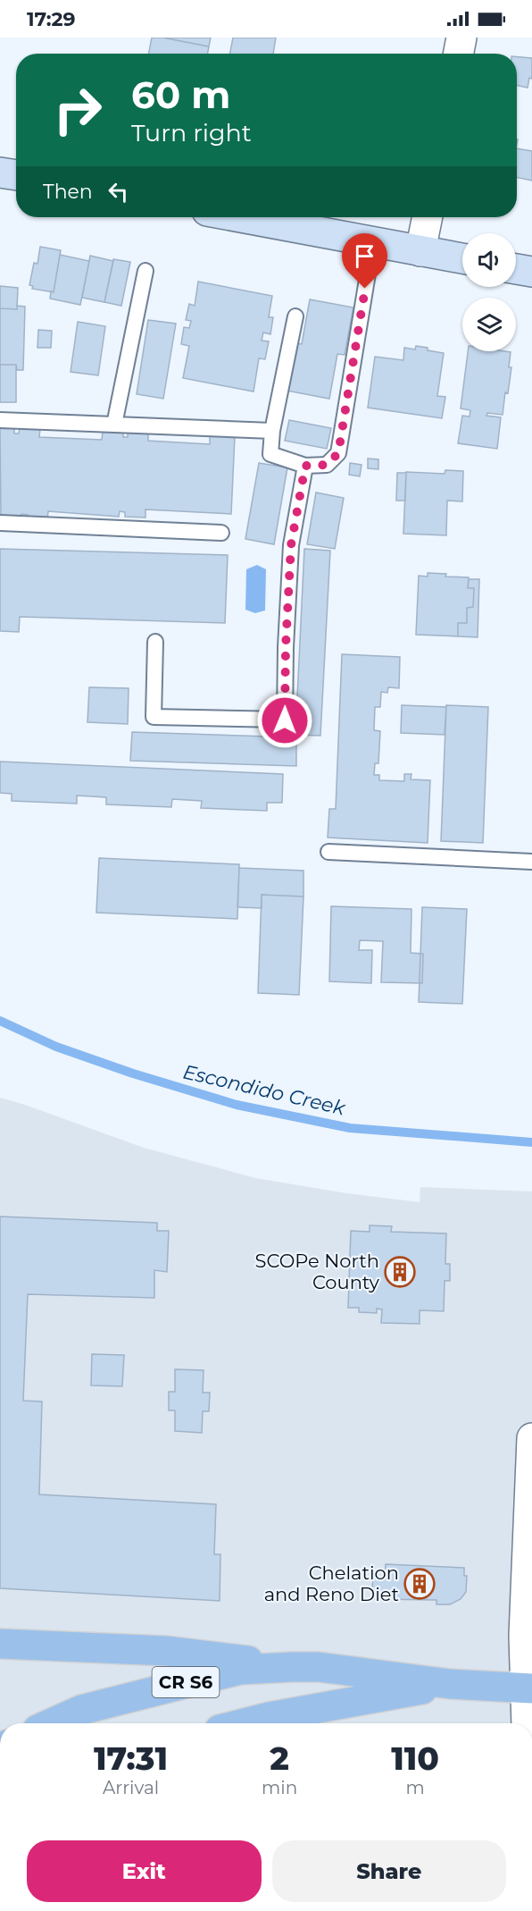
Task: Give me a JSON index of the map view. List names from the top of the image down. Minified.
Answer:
{"streets":{"main road":["CR S6"]},"water":["Escondido Creek"],"places":{"building":["SCOPe North County","Chelation and Reno Diet"]},"page":{"status":"17:29","turn":["60 m","Turn right"],"then":"Then","eta":["17:31","Arrival","2","min","110","m"],"buttons":["Exit","Share"]}}
